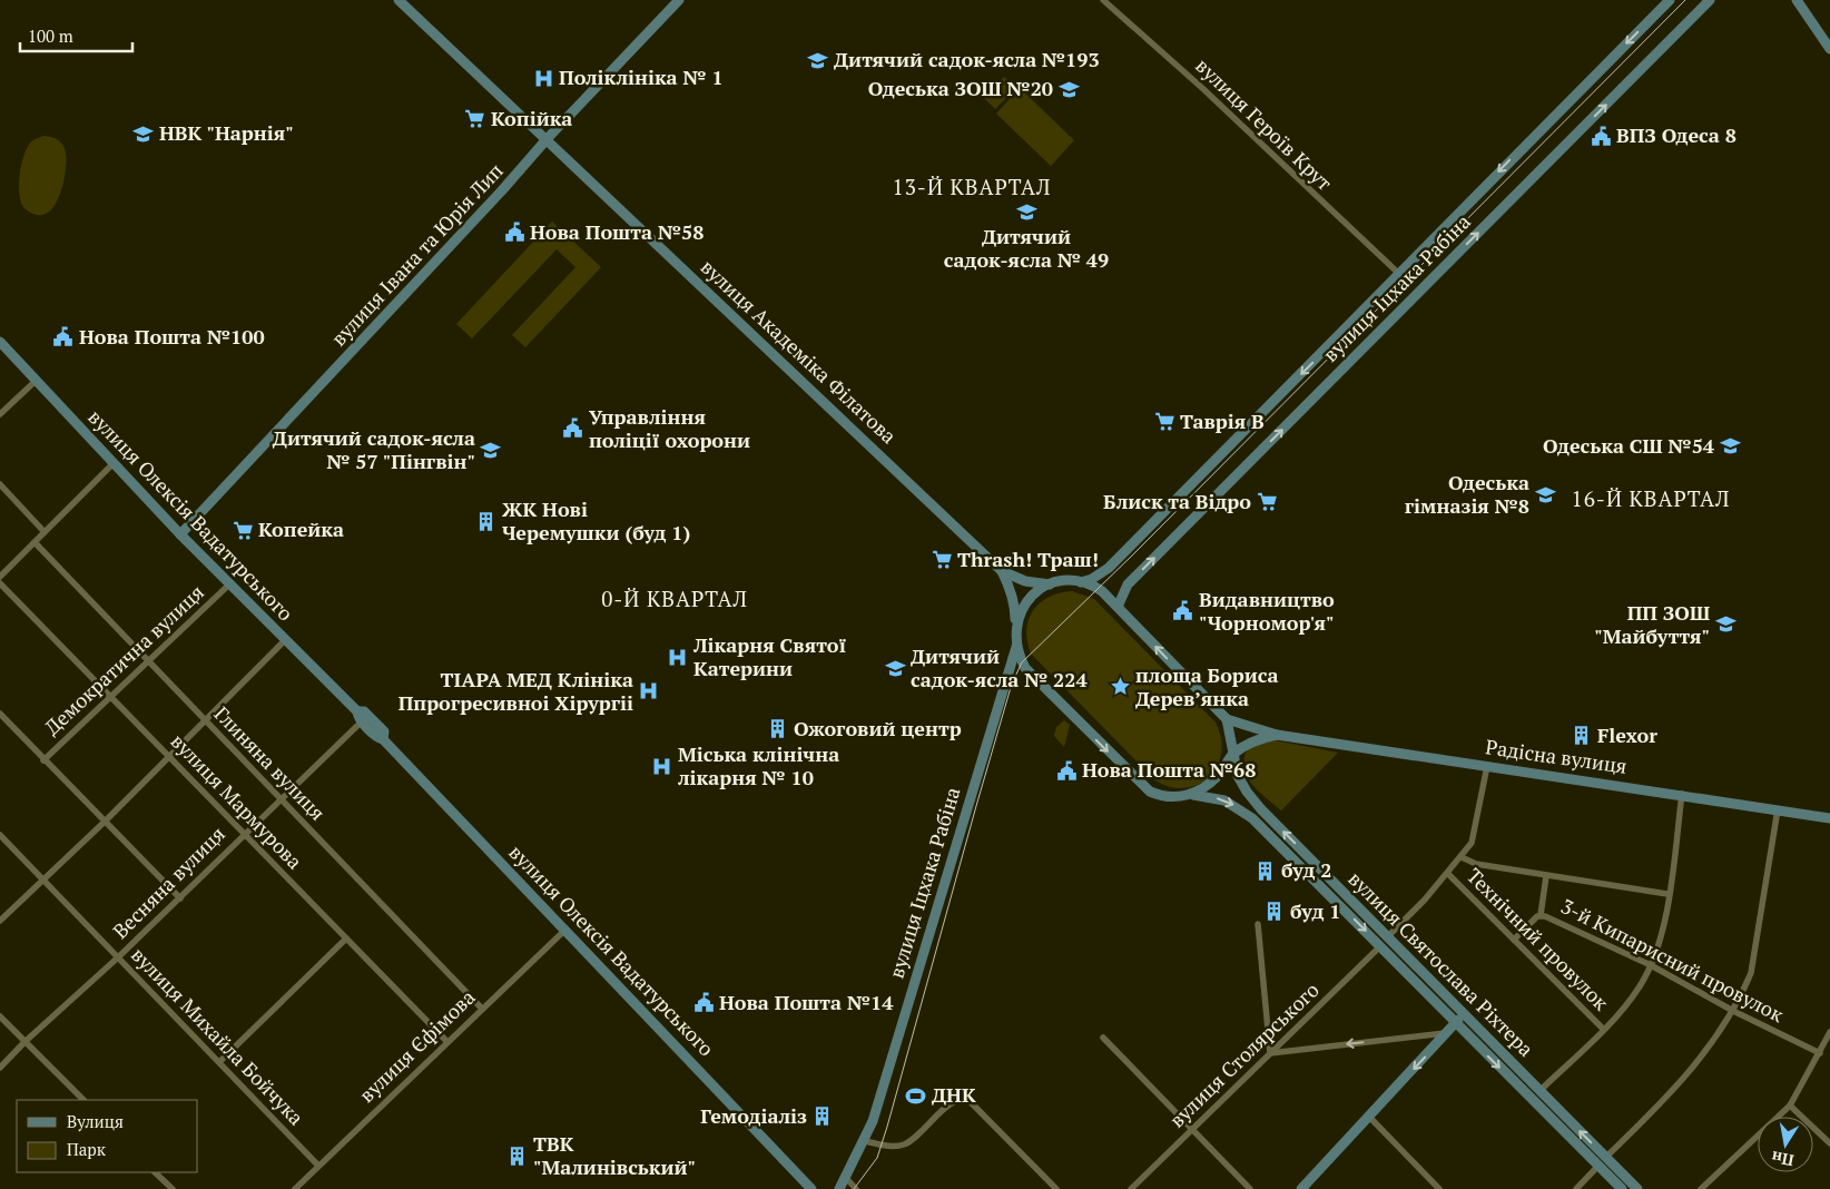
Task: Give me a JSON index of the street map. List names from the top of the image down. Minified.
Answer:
{"streets":{"main road":["вулиця Івана та Юрія Лип","вулиця Іцхака Рабіна","вулиця Академіка Філатова","вулиця Олексія Вадатурського","Радісна вулиця","вулиця Святослава Ріхтера"],"street":["вулиця Героїв Крут","Демократична вулиця","Глиняна вулиця","вулиця Мармурова","Весняна вулиця","Технічний провулок","3-й Кипарисний провулок","вулиця Михайла Бойчука","вулиця Єфімова","вулиця Столярського"]},"crossings":[["вулиця Героїв Крут","вулиця Іцхака Рабіна"],["вулиця Івана та Юрія Лип","вулиця Академіка Філатова"],["вулиця Івана та Юрія Лип","вулиця Олексія Вадатурського"],["вулиця Олексія Вадатурського","Демократична вулиця"],["вулиця Олексія Вадатурського","Весняна вулиця"],["вулиця Олексія Вадатурського","вулиця Єфімова"],["Демократична вулиця","Глиняна вулиця"],["Демократична вулиця","вулиця Мармурова"],["Радісна вулиця","вулиця Святослава Ріхтера"],["Глиняна вулиця","Весняна вулиця"],["Глиняна вулиця","вулиця Єфімова"],["вулиця Мармурова","Весняна вулиця"],["вулиця Мармурова","вулиця Єфімова"],["Весняна вулиця","вулиця Михайла Бойчука"],["Технічний провулок","3-й Кипарисний провулок"],["вулиця Святослава Ріхтера","вулиця Столярського"],["вулиця Михайла Бойчука","вулиця Єфімова"]],"districts":["13-Й КВАРТАЛ","16-Й КВАРТАЛ","0-Й КВАРТАЛ"],"places":{"school or university":["Дитячий садок-ясла №193","Одеська ЗОШ №20","НВК \"Нарнія\"","Дитячий садок-ясла № 49","Одеська СШ №54","Дитячий садок-ясла № 57 \"Пінгвін\"","Одеська гімназія №8","ПП ЗОШ \"Майбуття\"","Дитячий садок-ясла № 224"],"hospital":["Поліклініка № 1","Лікарня Святої Катерини","ТІАРА МЕД Клініка Ппрогресивноі Хірургіі","Міська клінічна лікарня № 10"],"supermarket":["Копійка","Таврія В","Блиск та Відро","Копейка","Thrash! Траш!"],"public building":["ВПЗ Одеса 8","Нова Пошта №58","Нова Пошта №100","Управління поліції охорони","Видавництво \"Чорномор'я\"","Нова Пошта №68","Нова Пошта №14"],"building":["ЖК Нові Черемушки (буд 1)","Ожоговий центр","Flexor","буд 2","буд 1","Гемодіаліз","ТВК \"Малинівський\""],"place":["площа Бориса Деревʼянка"],"sports":["ДНК"]},"legend":["Вулиця","Парк"],"scale_bar":"100 m","north":"bottom"}
